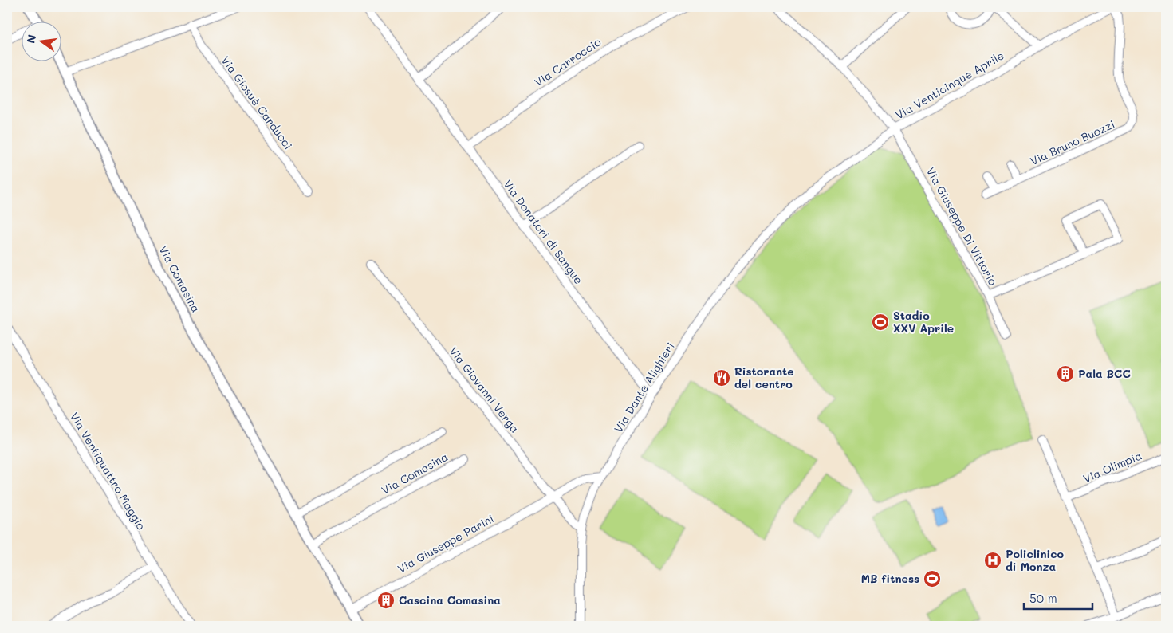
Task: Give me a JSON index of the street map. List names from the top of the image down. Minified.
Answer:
{"streets":{"street":["Via Carroccio","Via Venticinque Aprile","Via Giosuè Carducci","Via Bruno Buozzi","Via Giuseppe Di Vittorio","Via Donatori di Sangue","Via Comasina","Via Dante Alighieri","Via Giovanni Verga","Via Olimpia","Via Ventiquattro Maggio","Via Giuseppe Parini"]},"crossings":[["Via Carroccio","Via Donatori di Sangue"],["Via Venticinque Aprile","Via Giuseppe Di Vittorio"],["Via Venticinque Aprile","Via Dante Alighieri"],["Via Donatori di Sangue","Via Dante Alighieri"],["Via Comasina","Via Giuseppe Parini"],["Via Dante Alighieri","Via Giovanni Verga"],["Via Dante Alighieri","Via Giuseppe Parini"],["Via Giovanni Verga","Via Giuseppe Parini"]],"places":{"sports":["Stadio XXV Aprile","MB fitness"],"building":["Pala BCC","Cascina Comasina"],"restaurant":["Ristorante del centro"],"hospital":["Policlinico di Monza"]},"scale_bar":"50 m","north":"left"}
